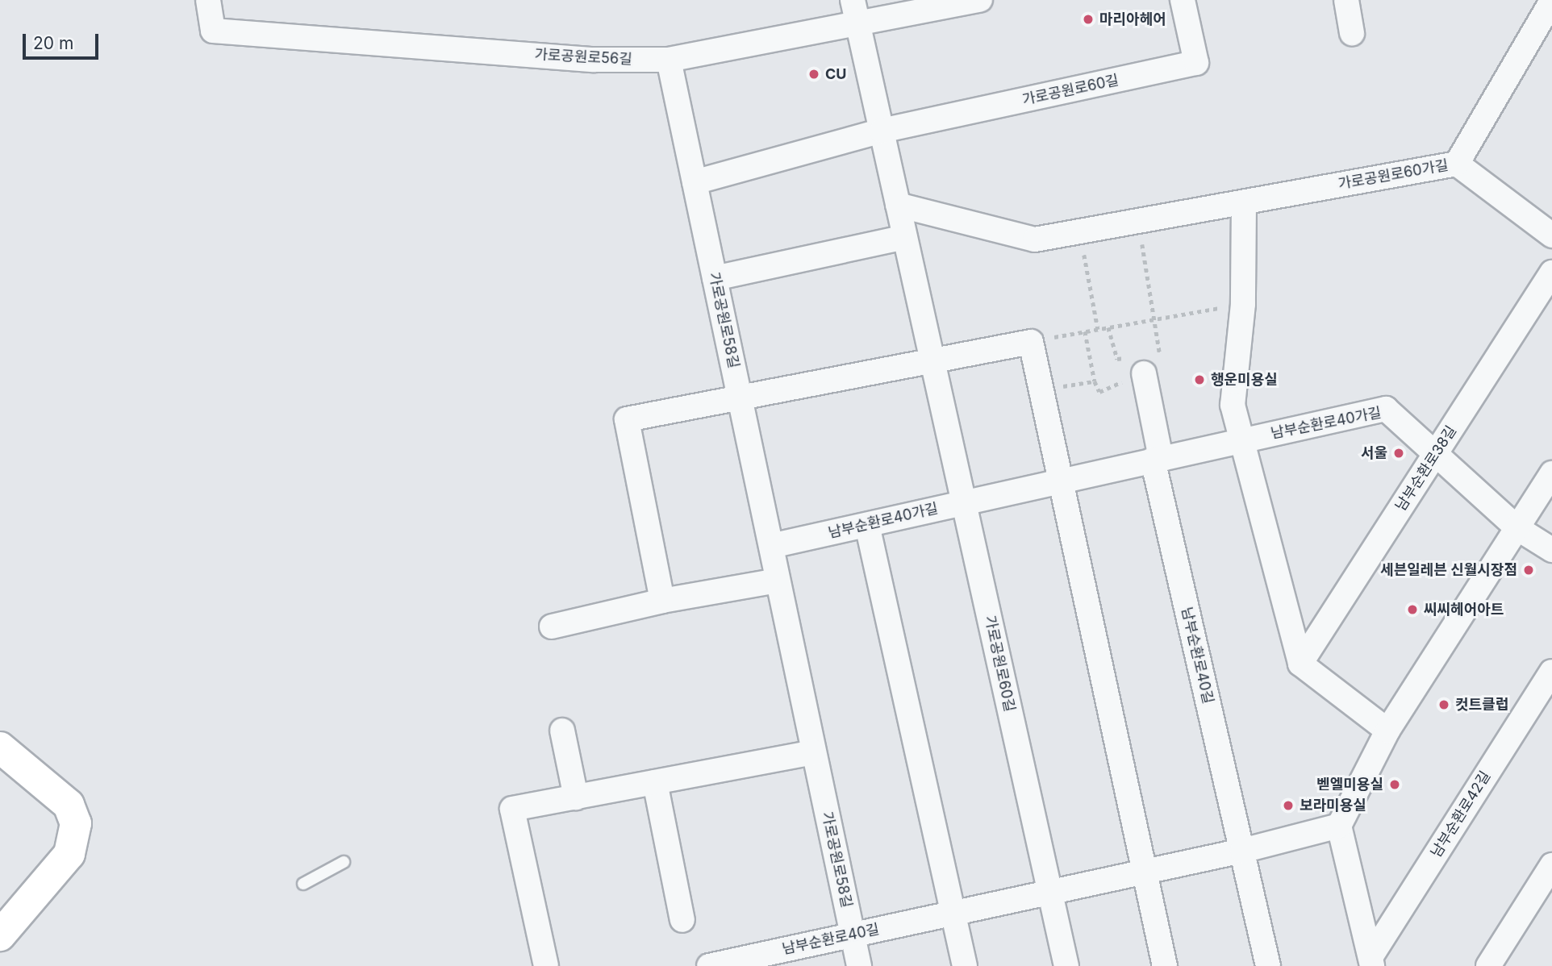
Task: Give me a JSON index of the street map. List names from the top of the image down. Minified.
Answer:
{"streets":{"street":["가로공원로56길","가로공원로60길","가로공원로60가길","가로공원로58길","남부순환로40가길","남부순환로38길","남부순환로40길","남부순환로42길"]},"crossings":[["가로공원로56길","가로공원로60길"],["가로공원로56길","가로공원로58길"],["가로공원로60길","가로공원로60가길"],["가로공원로60길","가로공원로58길"],["가로공원로60길","남부순환로40가길"],["가로공원로60길","남부순환로40길"],["가로공원로58길","남부순환로40가길"],["가로공원로58길","남부순환로40길"],["남부순환로40가길","남부순환로38길"],["남부순환로40가길","남부순환로40길"]],"places":["마리아헤어","CU","행운미용실","서울","세븐일레븐 신월시장점","씨씨헤어아트","컷트클럽","벧엘미용실","보라미용실"],"scale_bar":"20 m"}
